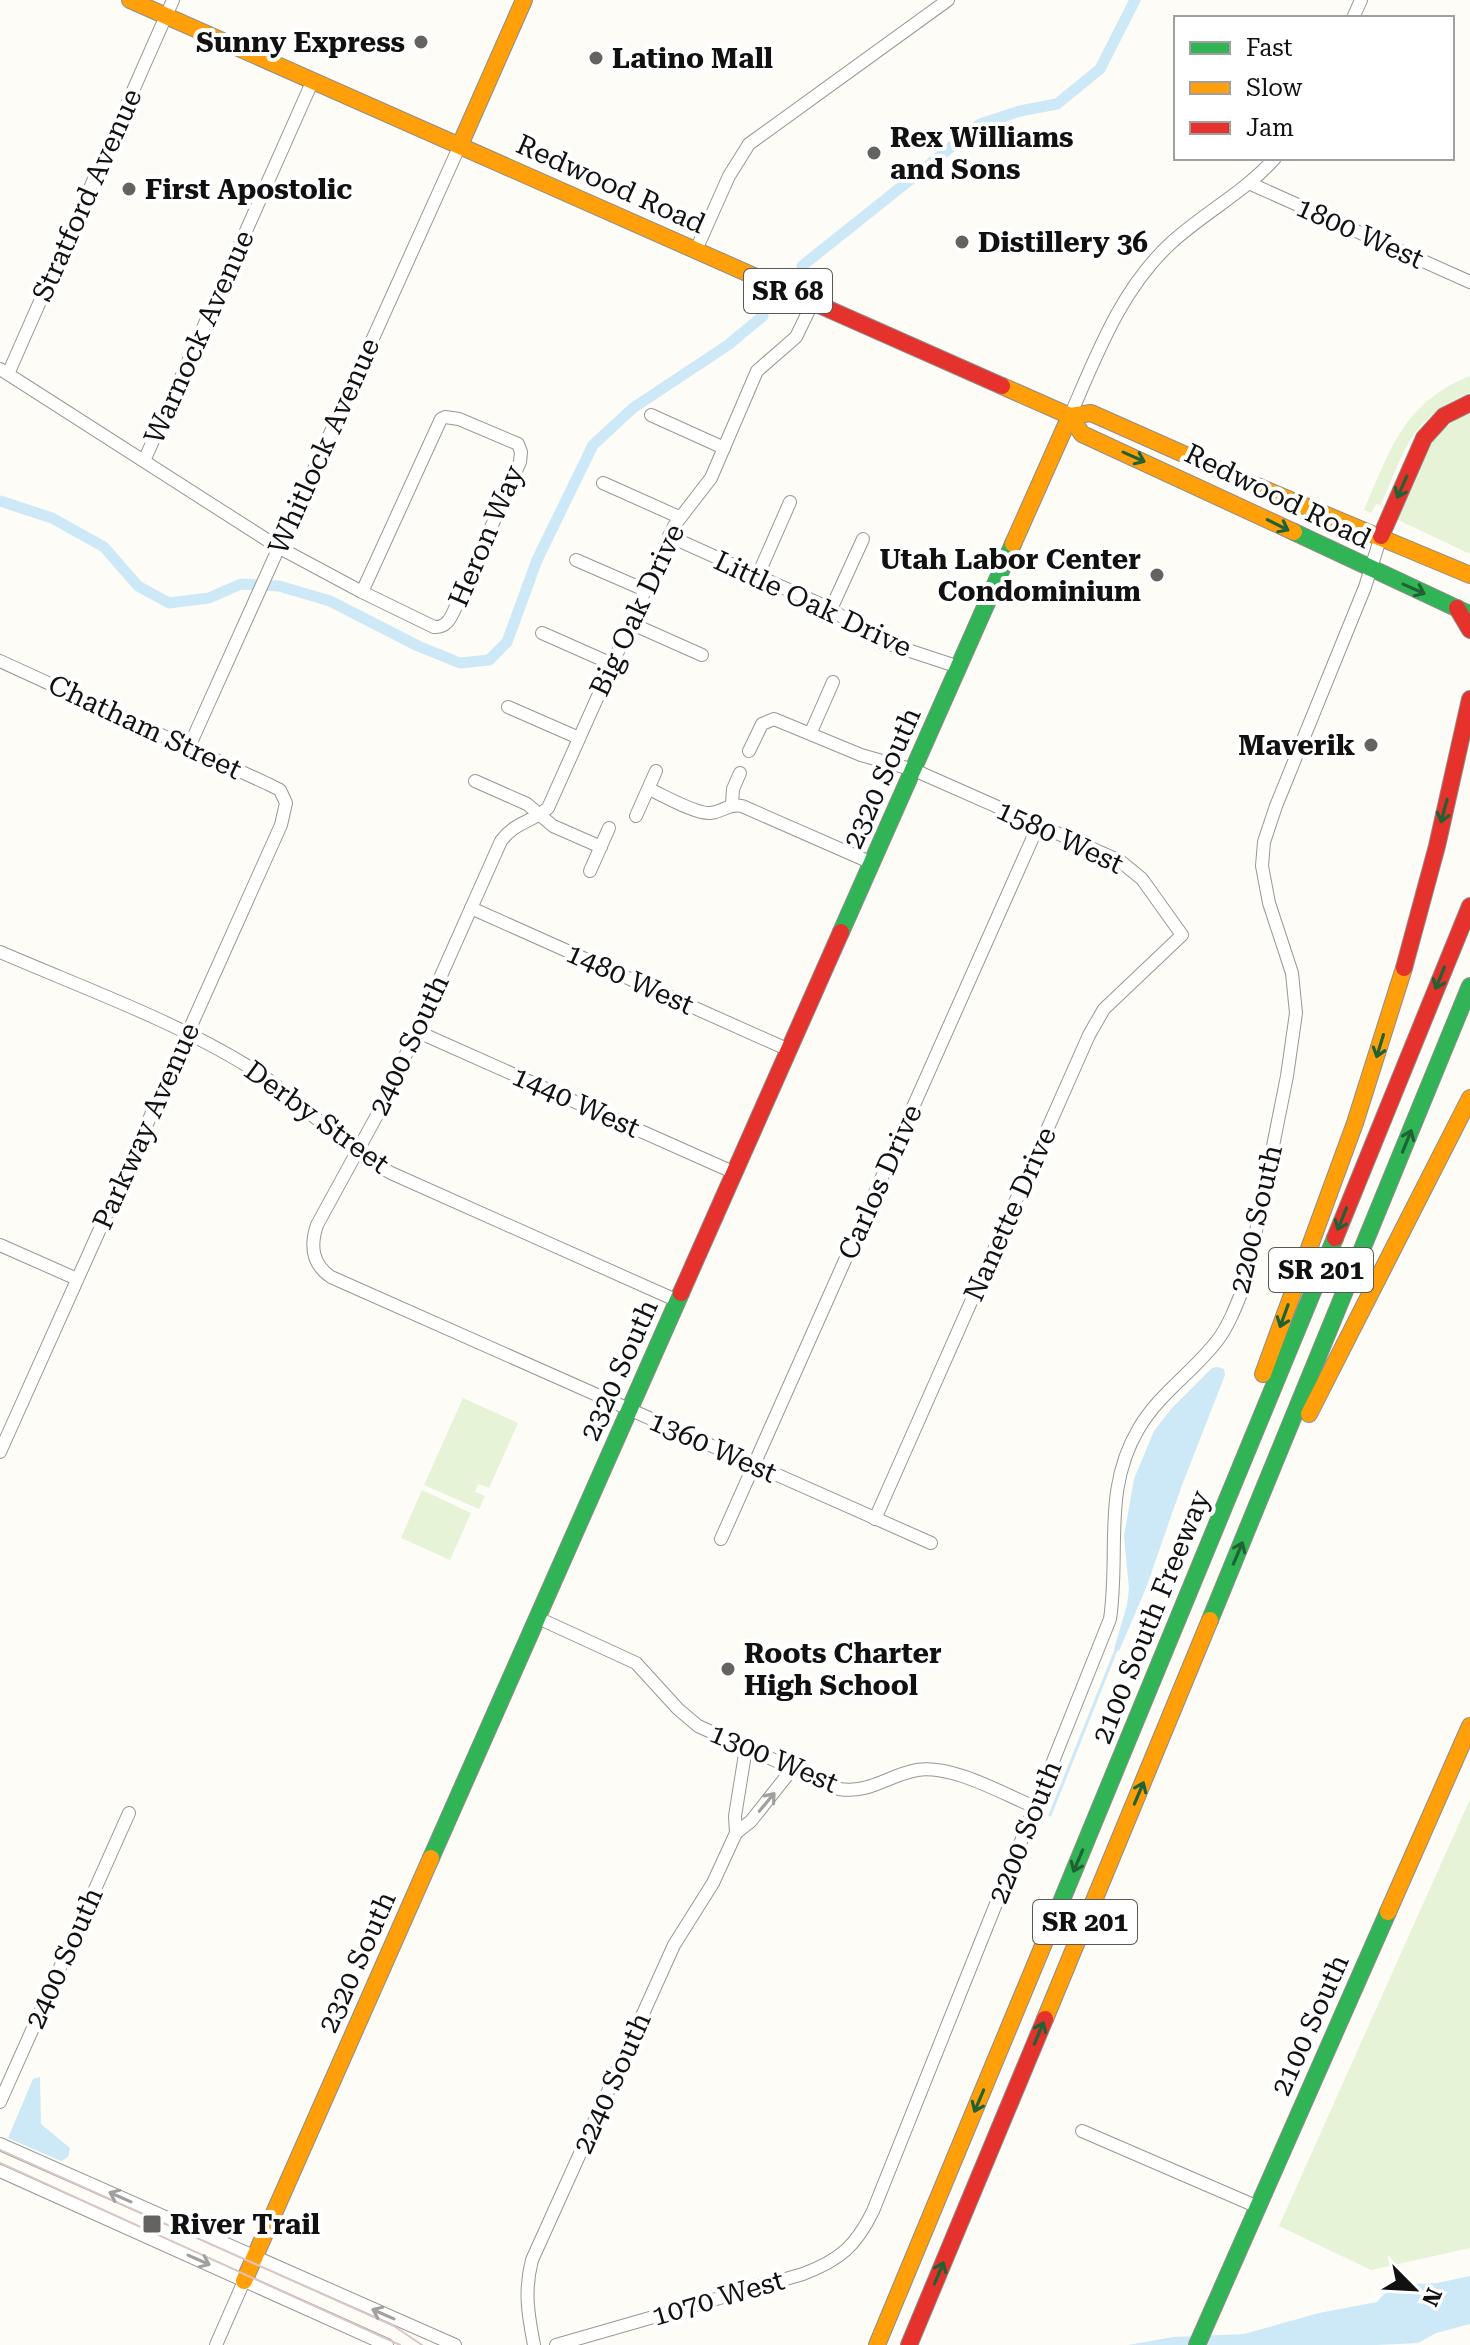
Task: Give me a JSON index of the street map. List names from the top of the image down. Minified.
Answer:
{"streets":{"main road":["Redwood Road","SR 68","2320 South","SR 201","2100 South Freeway","2100 South"],"street":["Stratford Avenue","1800 West","Warnock Avenue","Whitlock Avenue","Heron Way","Little Oak Drive","Big Oak Drive","Chatham Street","1580 West","1480 West","2400 South","1440 West","Derby Street","Parkway Avenue","Carlos Drive","Nanette Drive","2200 South","1360 West","1300 West","2240 South","1070 West"]},"crossings":[["Redwood Road","Stratford Avenue"],["Redwood Road","Warnock Avenue"],["Redwood Road","Whitlock Avenue"],["Redwood Road","Big Oak Drive"],["Redwood Road","2320 South"],["Redwood Road","2200 South"],["Whitlock Avenue","Chatham Street"],["Little Oak Drive","Big Oak Drive"],["Little Oak Drive","2320 South"],["Big Oak Drive","2400 South"],["Chatham Street","Parkway Avenue"],["2320 South","1580 West"],["2320 South","1480 West"],["2320 South","1440 West"],["2320 South","Derby Street"],["2320 South","1360 West"],["2320 South","1300 West"],["1580 West","Carlos Drive"],["1580 West","Nanette Drive"],["1480 West","2400 South"],["2400 South","1440 West"],["2400 South","Derby Street"],["2400 South","1360 West"],["Derby Street","Parkway Avenue"],["Carlos Drive","1360 West"],["Nanette Drive","1360 West"],["2200 South","1300 West"],["2200 South","1070 West"],["1300 West","2240 South"]],"places":{"other":["Sunny Express","Latino Mall","Rex Williams and Sons","First Apostolic","Distillery 36","Utah Labor Center Condominium","Maverik","Roots Charter High School"],"transit":["River Trail"]},"legend":["Fast","Slow","Jam"],"north":"bottom right"}
